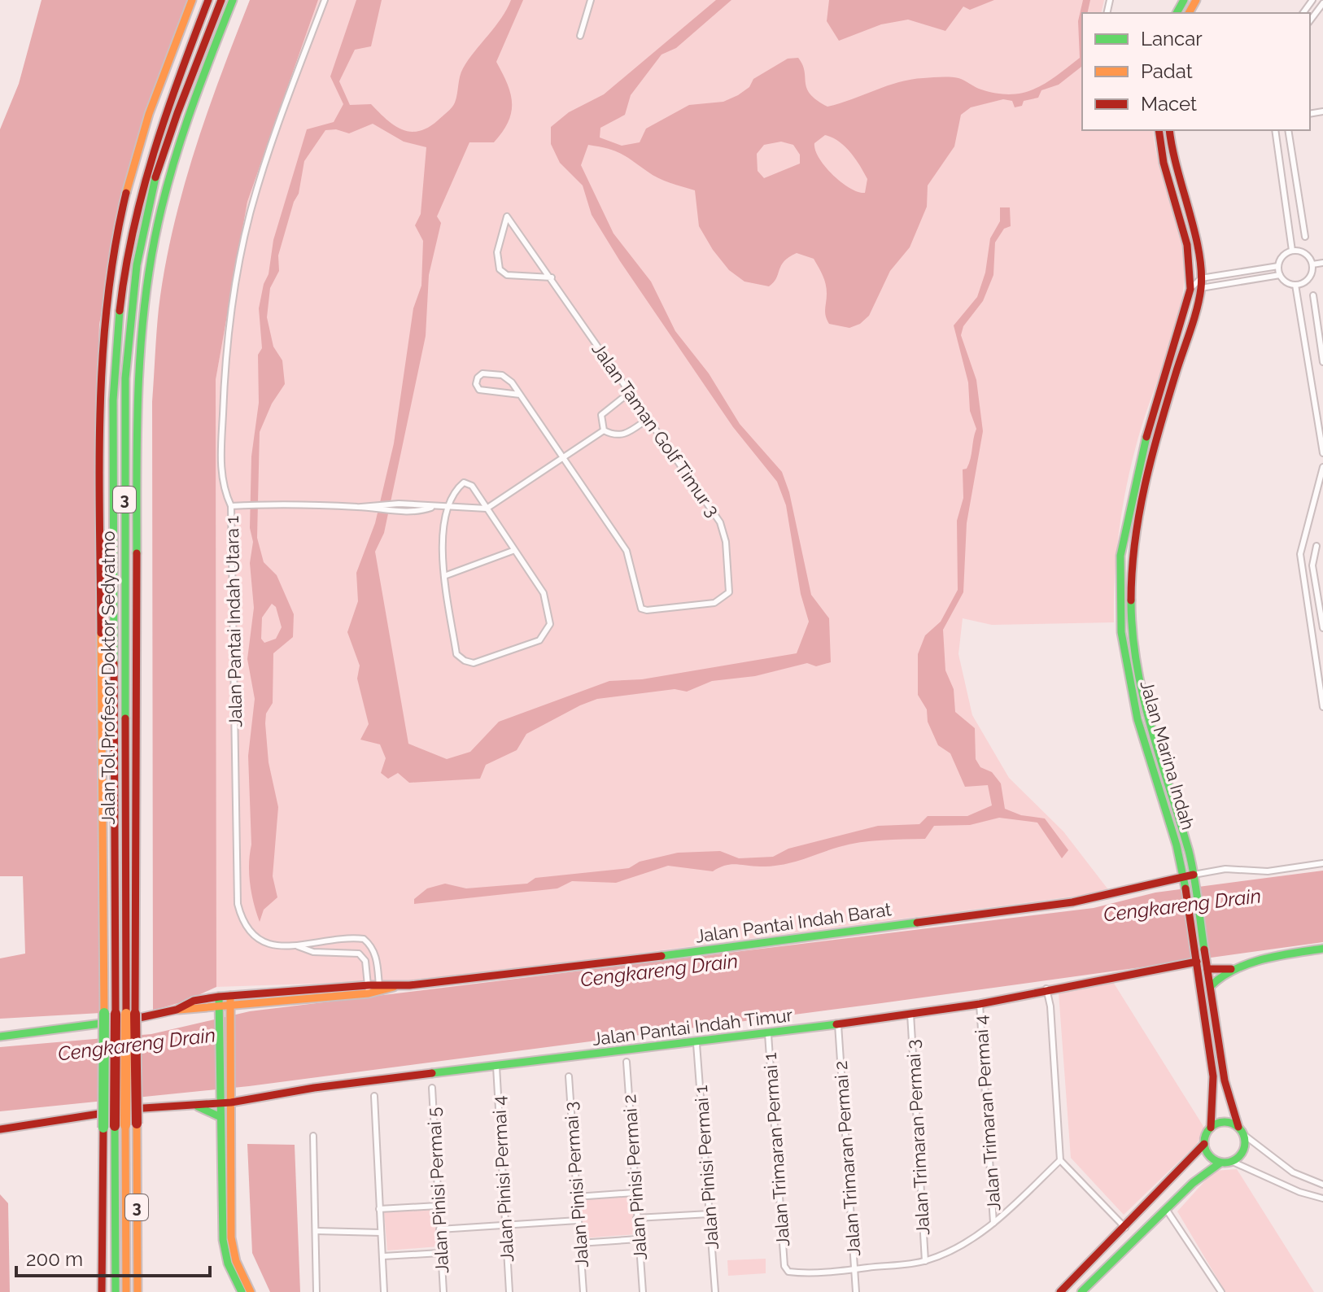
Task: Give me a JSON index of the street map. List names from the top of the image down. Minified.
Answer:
{"streets":{"main road":["3","Jalan Tol Profesor Doktor Sedyatmo","Jalan Marina Indah","Jalan Pantai Indah Barat","Jalan Pantai Indah Timur"],"street":["Jalan Taman Golf Timur 3","Jalan Pantai Indah Utara 1","Jalan Trimaran Permai 4","Jalan Trimaran Permai 3","Jalan Trimaran Permai 1","Jalan Trimaran Permai 2","Jalan Pinisi Permai 1","Jalan Pinisi Permai 2","Jalan Pinisi Permai 4","Jalan Pinisi Permai 3","Jalan Pinisi Permai 5"]},"crossings":[["Jalan Pantai Indah Utara 1","Jalan Pantai Indah Barat"],["Jalan Marina Indah","Jalan Pantai Indah Barat"],["Jalan Marina Indah","Jalan Pantai Indah Timur"],["Jalan Pantai Indah Timur","Jalan Trimaran Permai 4"],["Jalan Pantai Indah Timur","Jalan Trimaran Permai 3"],["Jalan Pantai Indah Timur","Jalan Trimaran Permai 1"],["Jalan Pantai Indah Timur","Jalan Trimaran Permai 2"],["Jalan Pantai Indah Timur","Jalan Pinisi Permai 1"],["Jalan Pantai Indah Timur","Jalan Pinisi Permai 4"],["Jalan Trimaran Permai 1","Jalan Trimaran Permai 2"]],"water":["Cengkareng Drain"],"legend":["Lancar","Padat","Macet"],"scale_bar":"200 m"}
